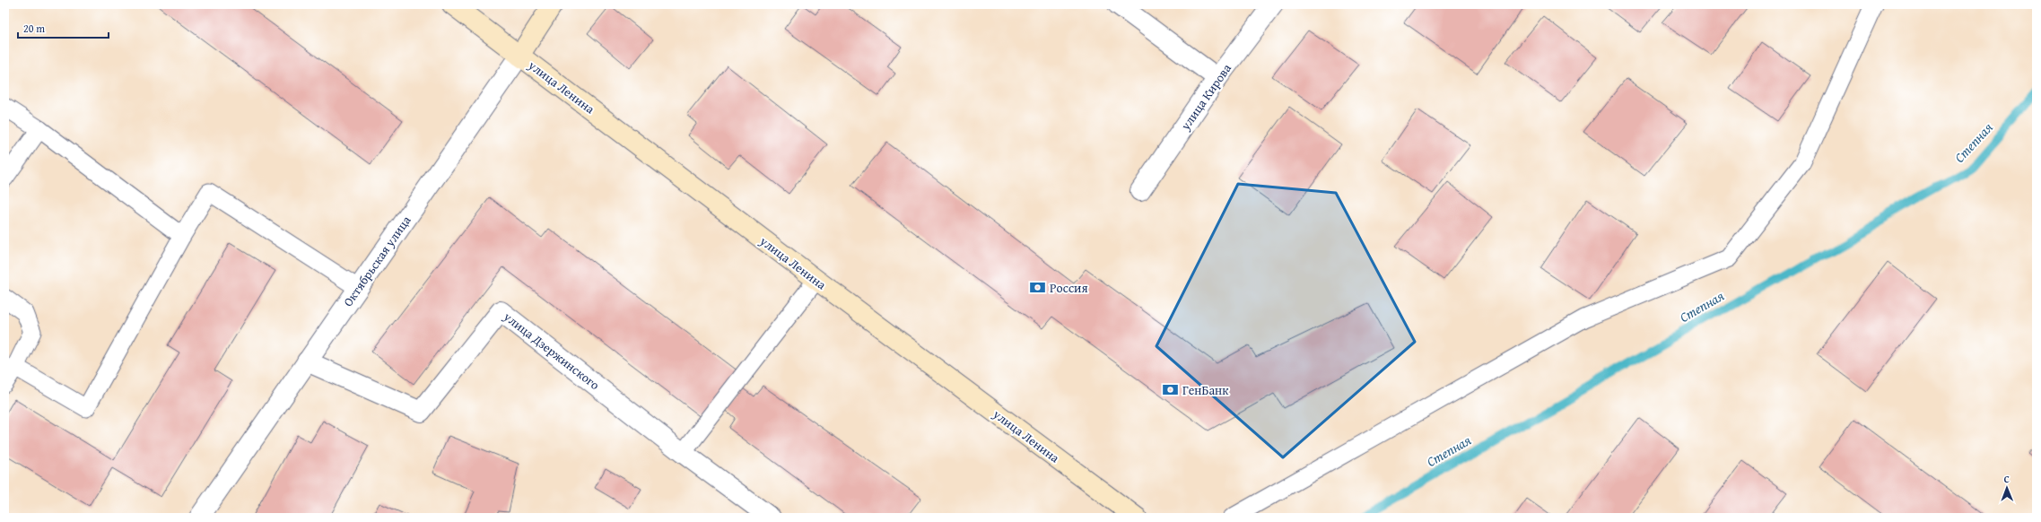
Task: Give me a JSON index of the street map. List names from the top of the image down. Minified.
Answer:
{"streets":{"main road":["улица Ленина","Октябрьская улица"],"street":["улица Кирова","улица Дзержинского"]},"crossings":[["улица Ленина","Октябрьская улица"],["Октябрьская улица","улица Дзержинского"]],"water":["Степная"],"places":{"bank":["Россия","ГенБанк"]},"scale_bar":"20 m","north":"top"}
